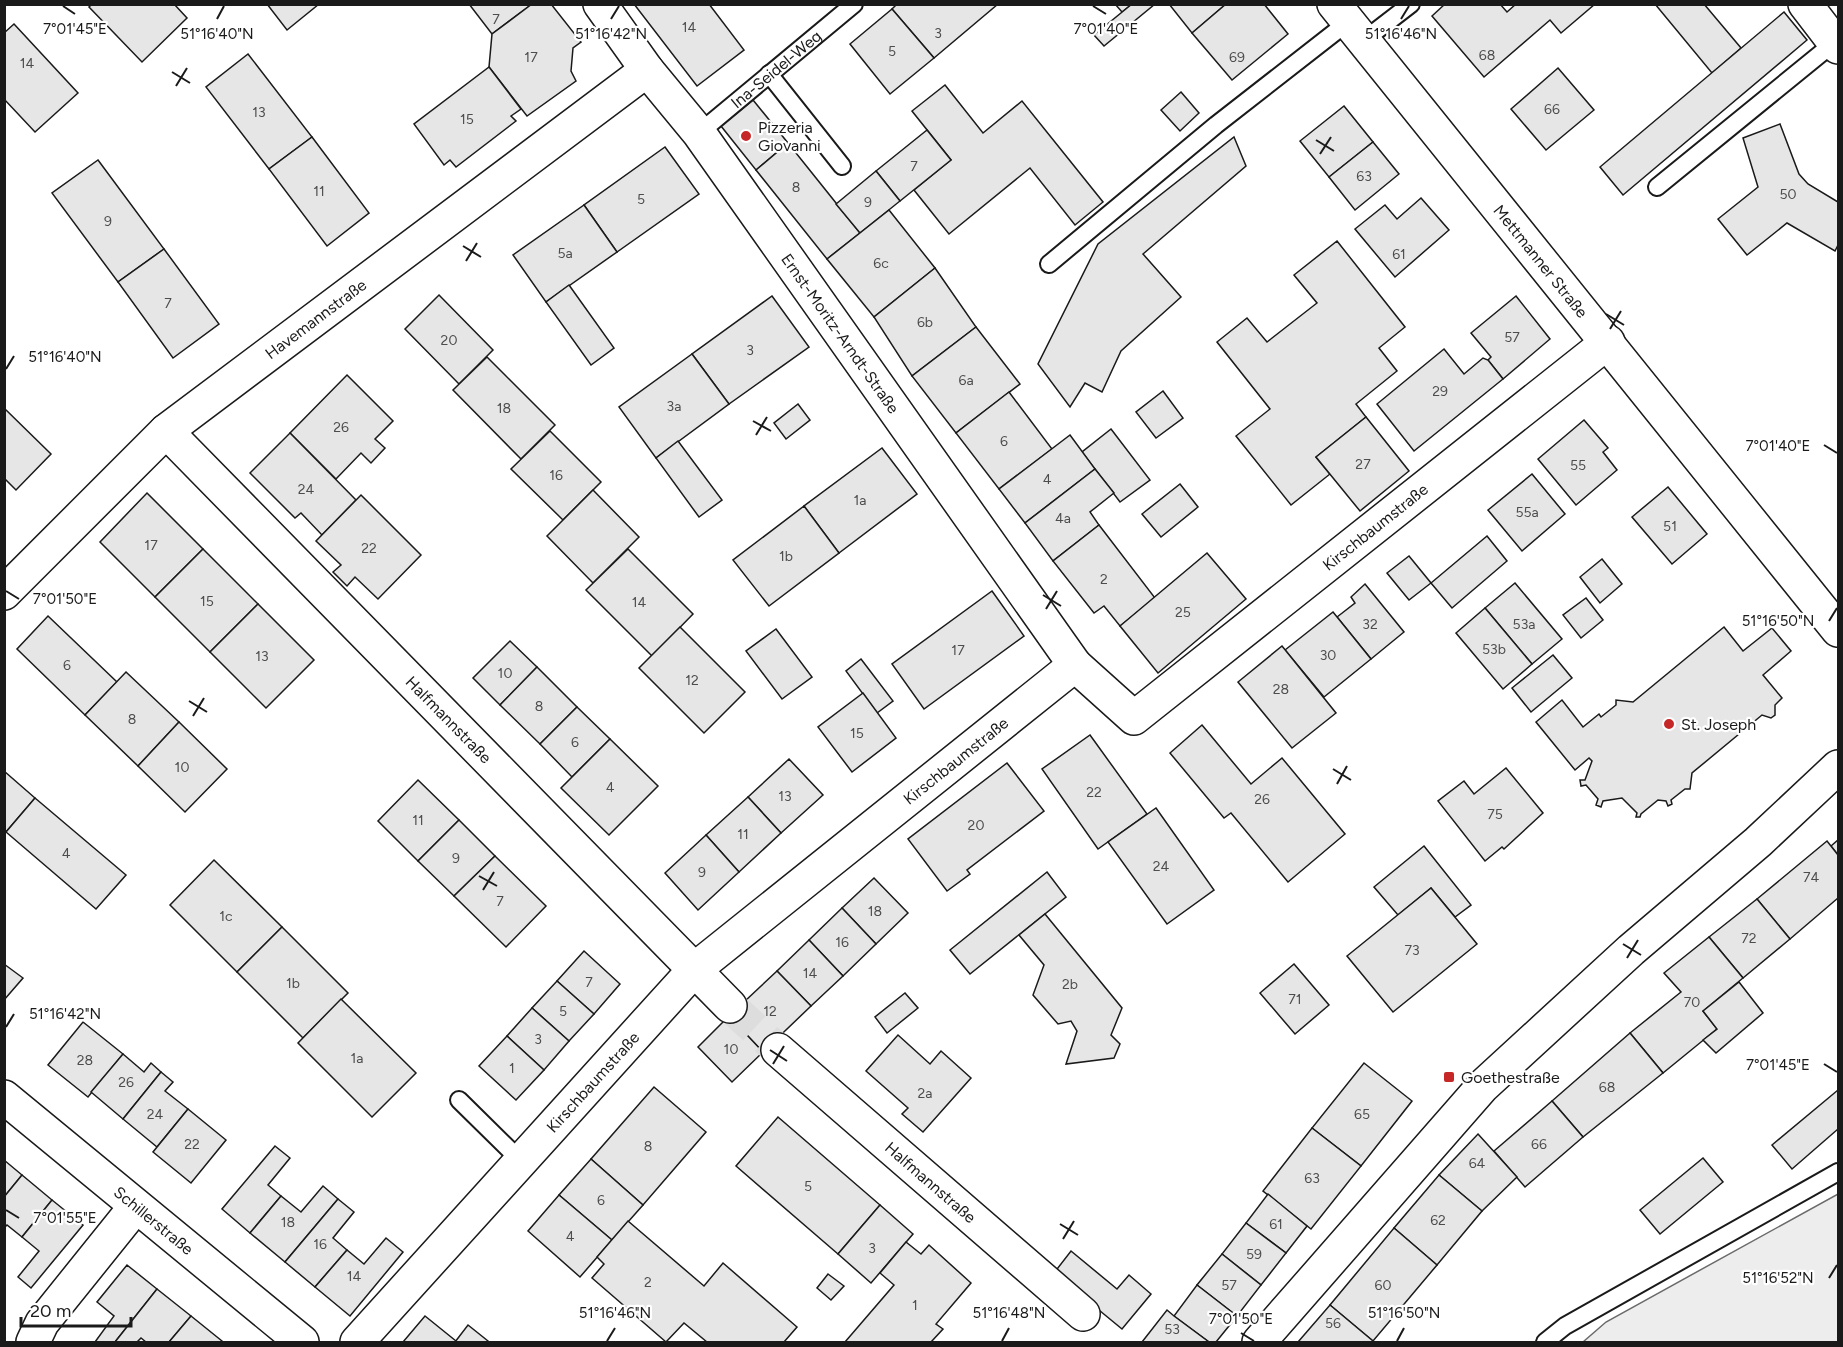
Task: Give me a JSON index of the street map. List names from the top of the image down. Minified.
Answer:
{"streets":{"street":["Mettmanner Straße","Havemannstraße","Ernst-Moritz-Arndt-Straße","Kirschbaumstraße","Halfmannstraße","Schillerstraße"],"lane":["Ina-Seidel-Weg"]},"crossings":[["Ina-Seidel-Weg","Ernst-Moritz-Arndt-Straße"],["Mettmanner Straße","Kirschbaumstraße"],["Havemannstraße","Ernst-Moritz-Arndt-Straße"],["Havemannstraße","Halfmannstraße"],["Ernst-Moritz-Arndt-Straße","Kirschbaumstraße"],["Kirschbaumstraße","Halfmannstraße"]],"places":{"other":["Pizzeria Giovanni","St. Joseph"],"transit":["Goethestraße"]},"house_numbers":["7","14","3","5","68","17","69","14","66","13","15","7","63","8","11","50","5","9","9","5a","61","6c","7","6b","57","20","3","6a","29","3a","18","26","6","27","55","16","4","24","1a","55a","4a","51","17","22","1b","2","15","14","25","32","53a","53b","17","30","13","6","10","12","28","8","8","15","6","10","4","22","13","26","75","11","20","11","4","9","24","9","74","7","18","1c","72","16","73","14","7","1b","2b","71","70","5","12","3","10","1a","28","1","26","68","2a","24","65","22","66","8","64","63","5","6","62","18","61","4","16","3","59","14","2","57","60","1","56","53"],"scale_bar":"20 m","coordinates":["7°01'45\"E","7°01'40\"E","51°16'40\"N","51°16'42\"N","51°16'46\"N","7°01'50\"E","51°16'50\"N","7°01'55\"E","51°16'52\"N","51°16'48\"N"]}
